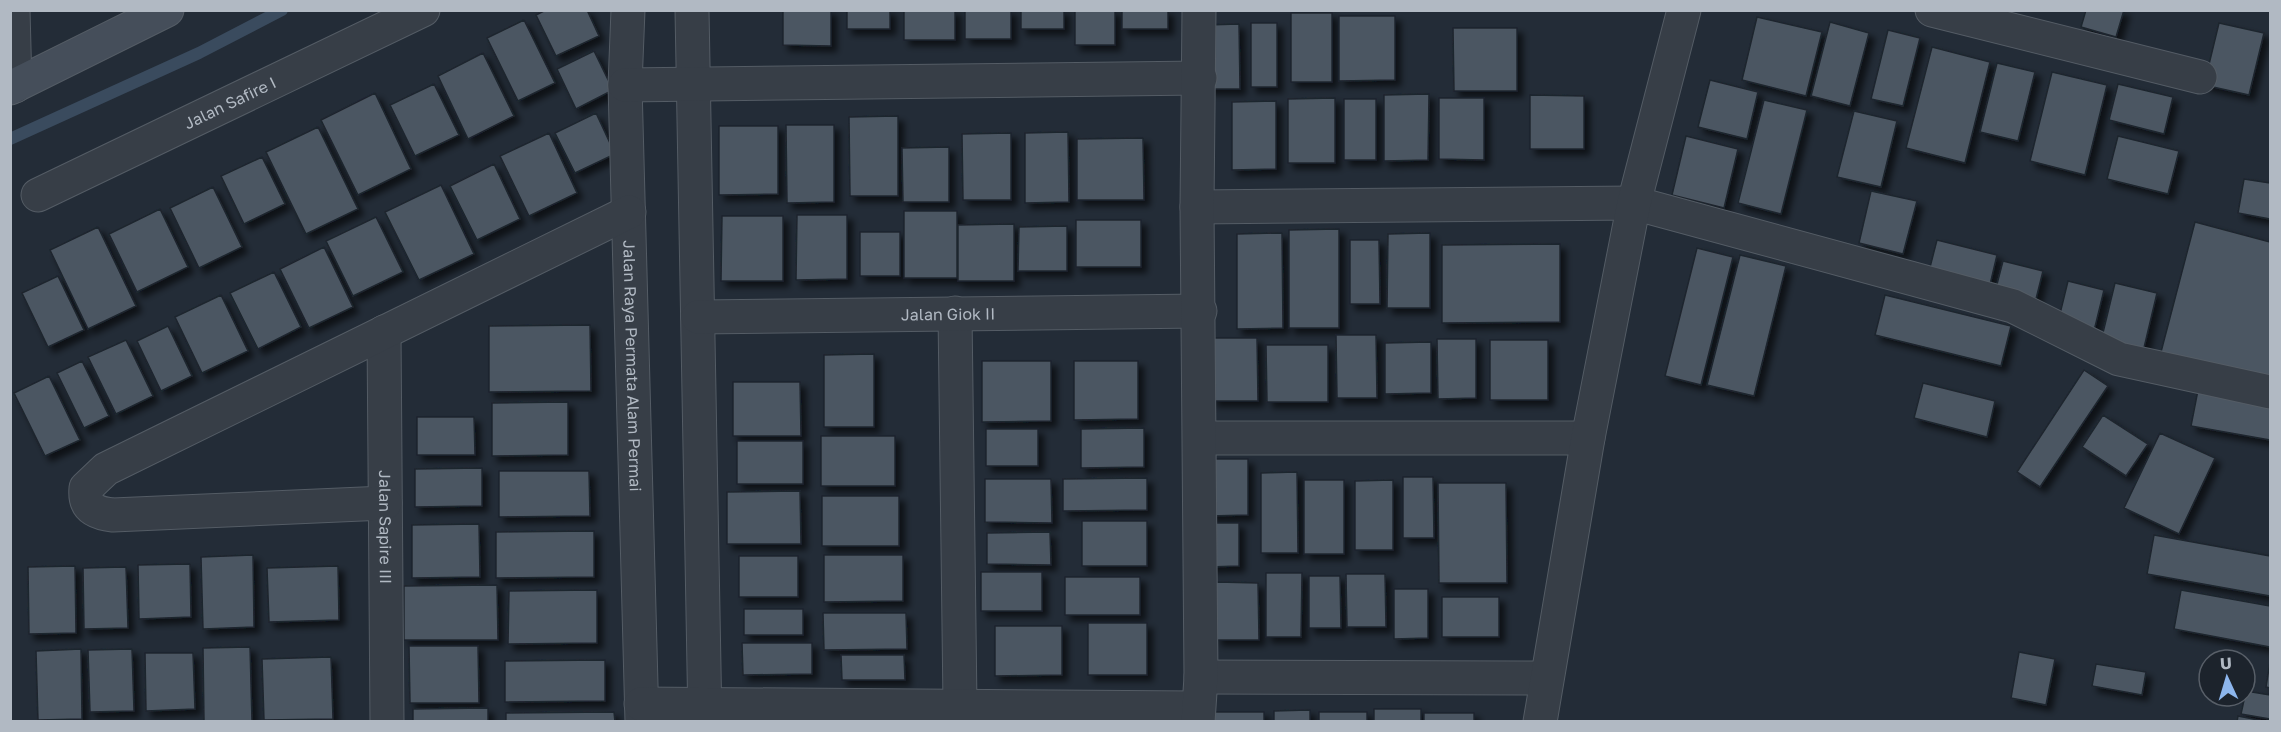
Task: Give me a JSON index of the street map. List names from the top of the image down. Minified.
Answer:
{"streets":{"street":["Jalan Safire I","Jalan Giok II","Jalan Raya Permata Alam Permai","Jalan Sapire III"]},"north":"top"}
